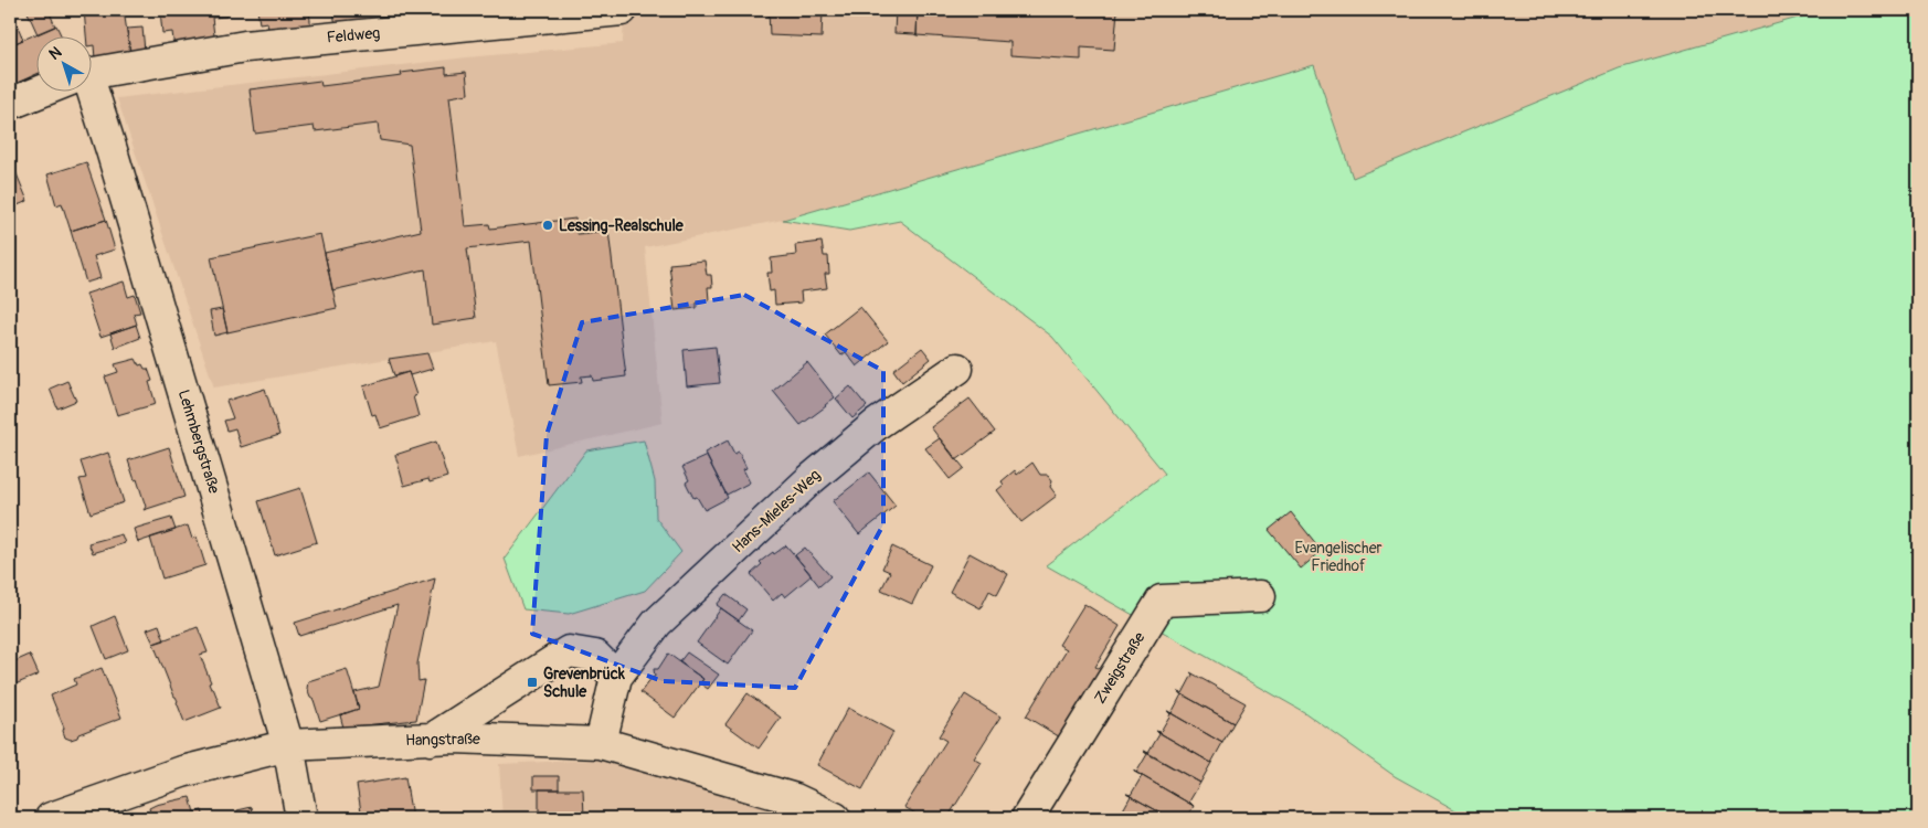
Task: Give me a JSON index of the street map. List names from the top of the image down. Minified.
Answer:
{"streets":{"street":["Feldweg","Lehmbergstraße","Hans-Mieles-Weg","Zweigstraße","Hangstraße"]},"crossings":[["Lehmbergstraße","Hangstraße"],["Hans-Mieles-Weg","Hangstraße"]],"parks":["Evangelischer Friedhof"],"places":{"other":["Lessing-Realschule"],"transit":["Grevenbrück Schule"]},"north":"top left"}
